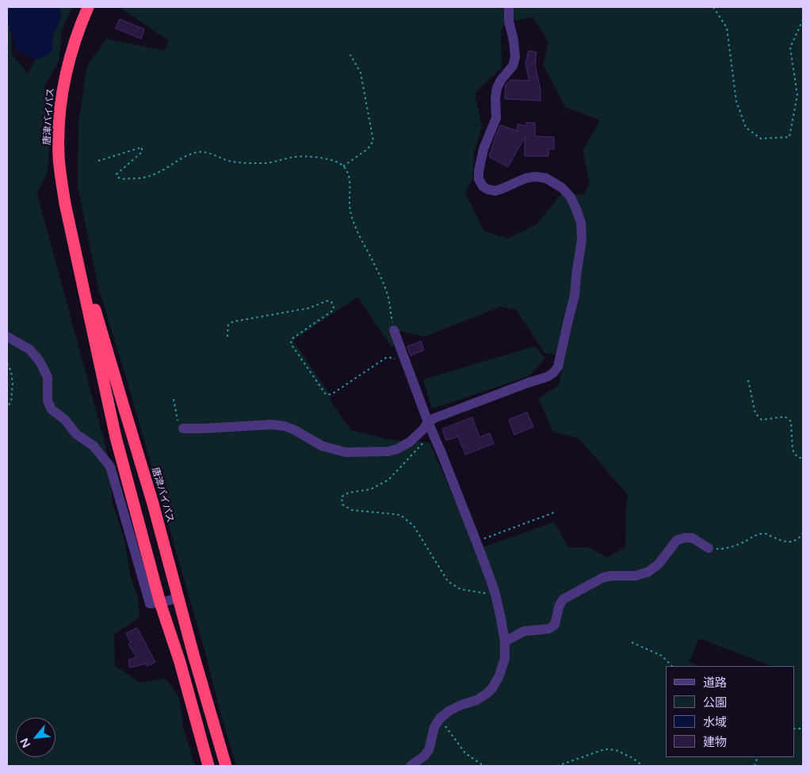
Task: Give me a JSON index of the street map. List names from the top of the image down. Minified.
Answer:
{"streets":{"highway":["唐津バイパス"]},"legend":["道路","公園","水域","建物"],"north":"bottom left"}
